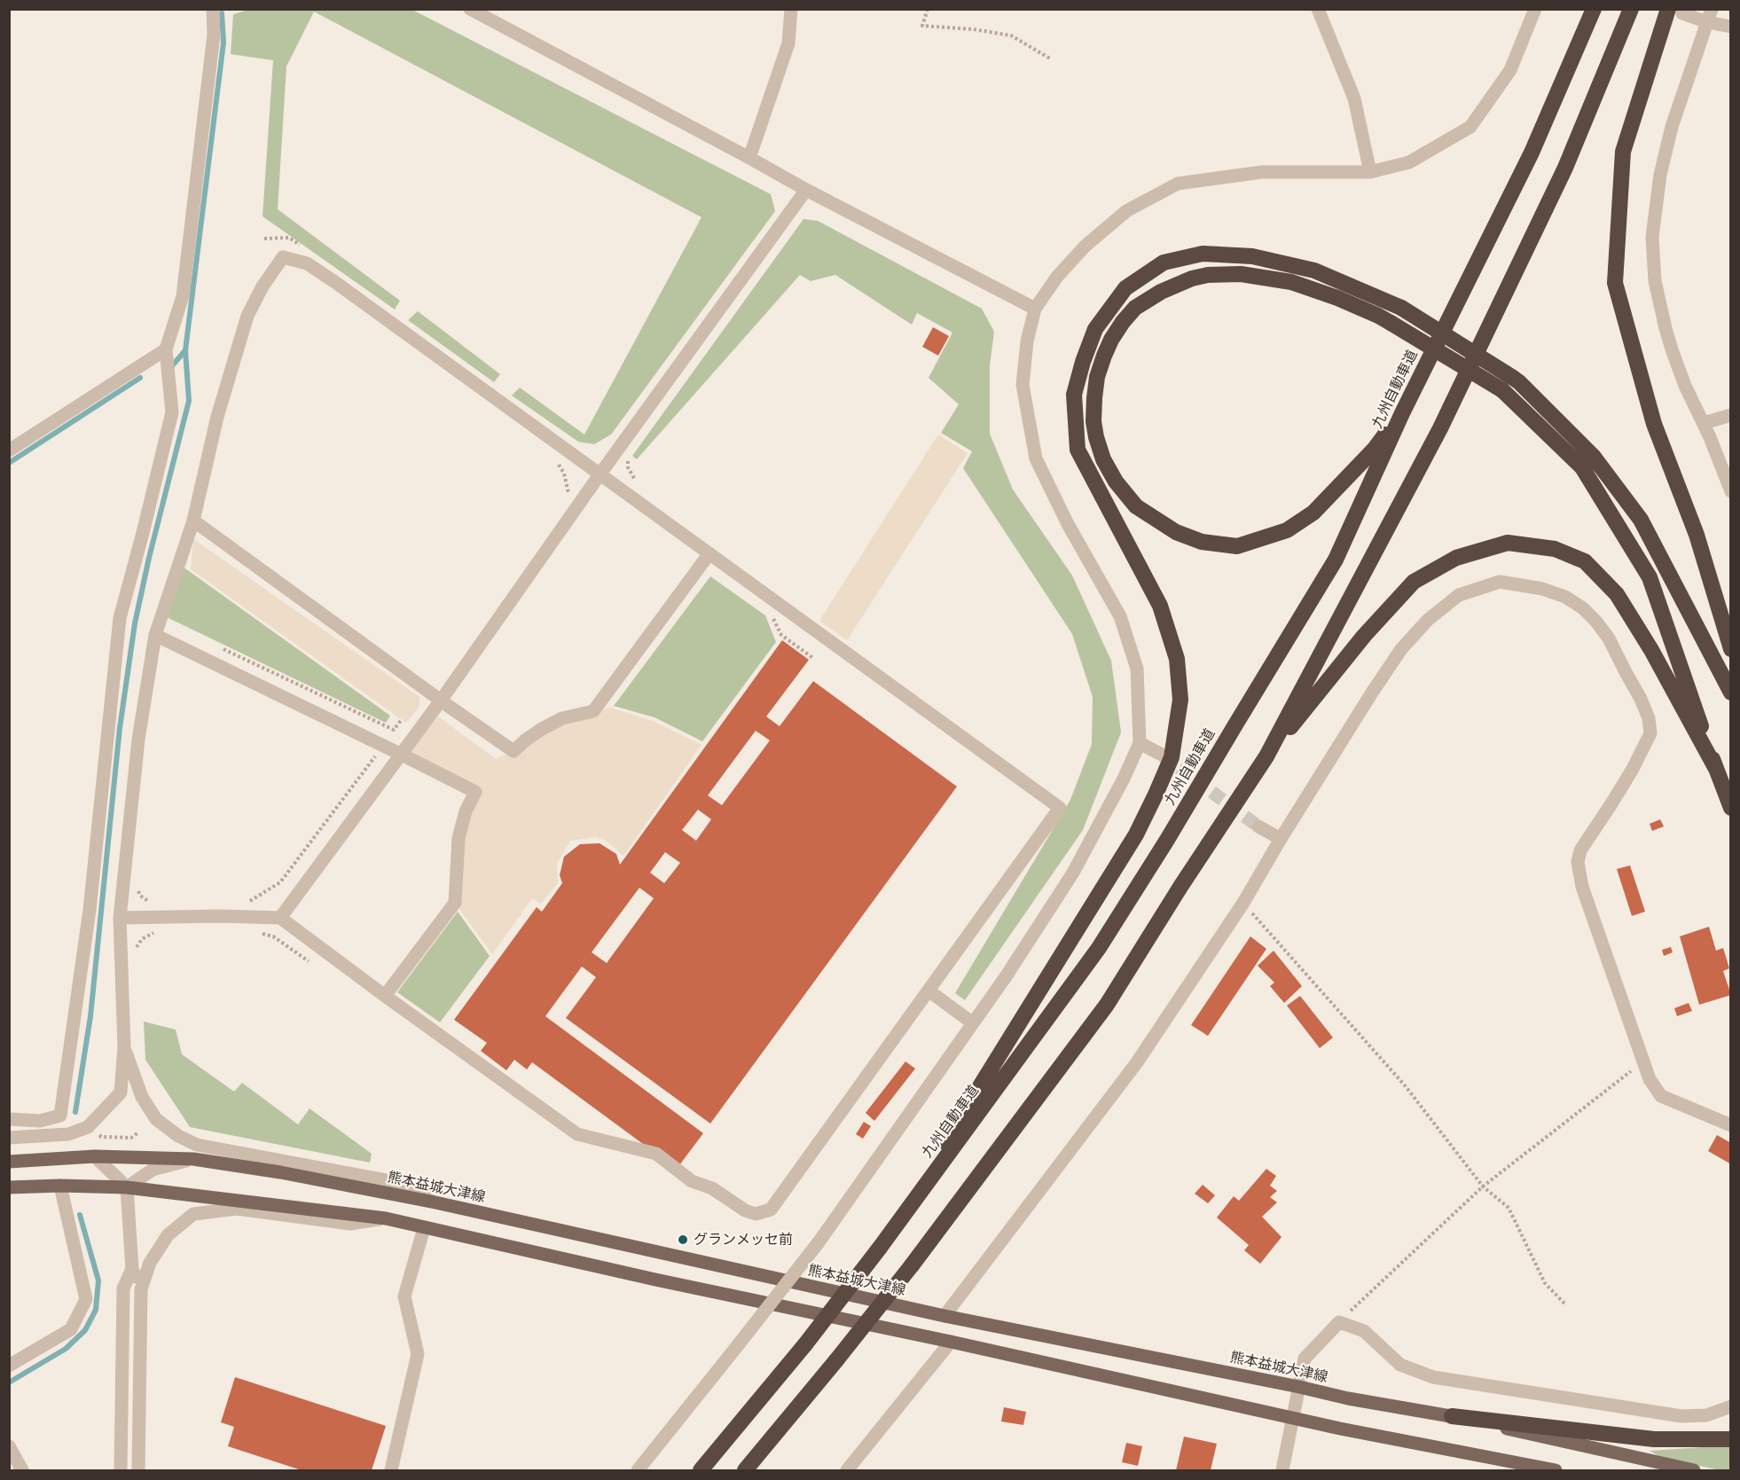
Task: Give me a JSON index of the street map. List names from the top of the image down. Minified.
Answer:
{"streets":{"highway":["九州自動車道"],"main road":["熊本益城大津線"]},"places":["グランメッセ前"]}
